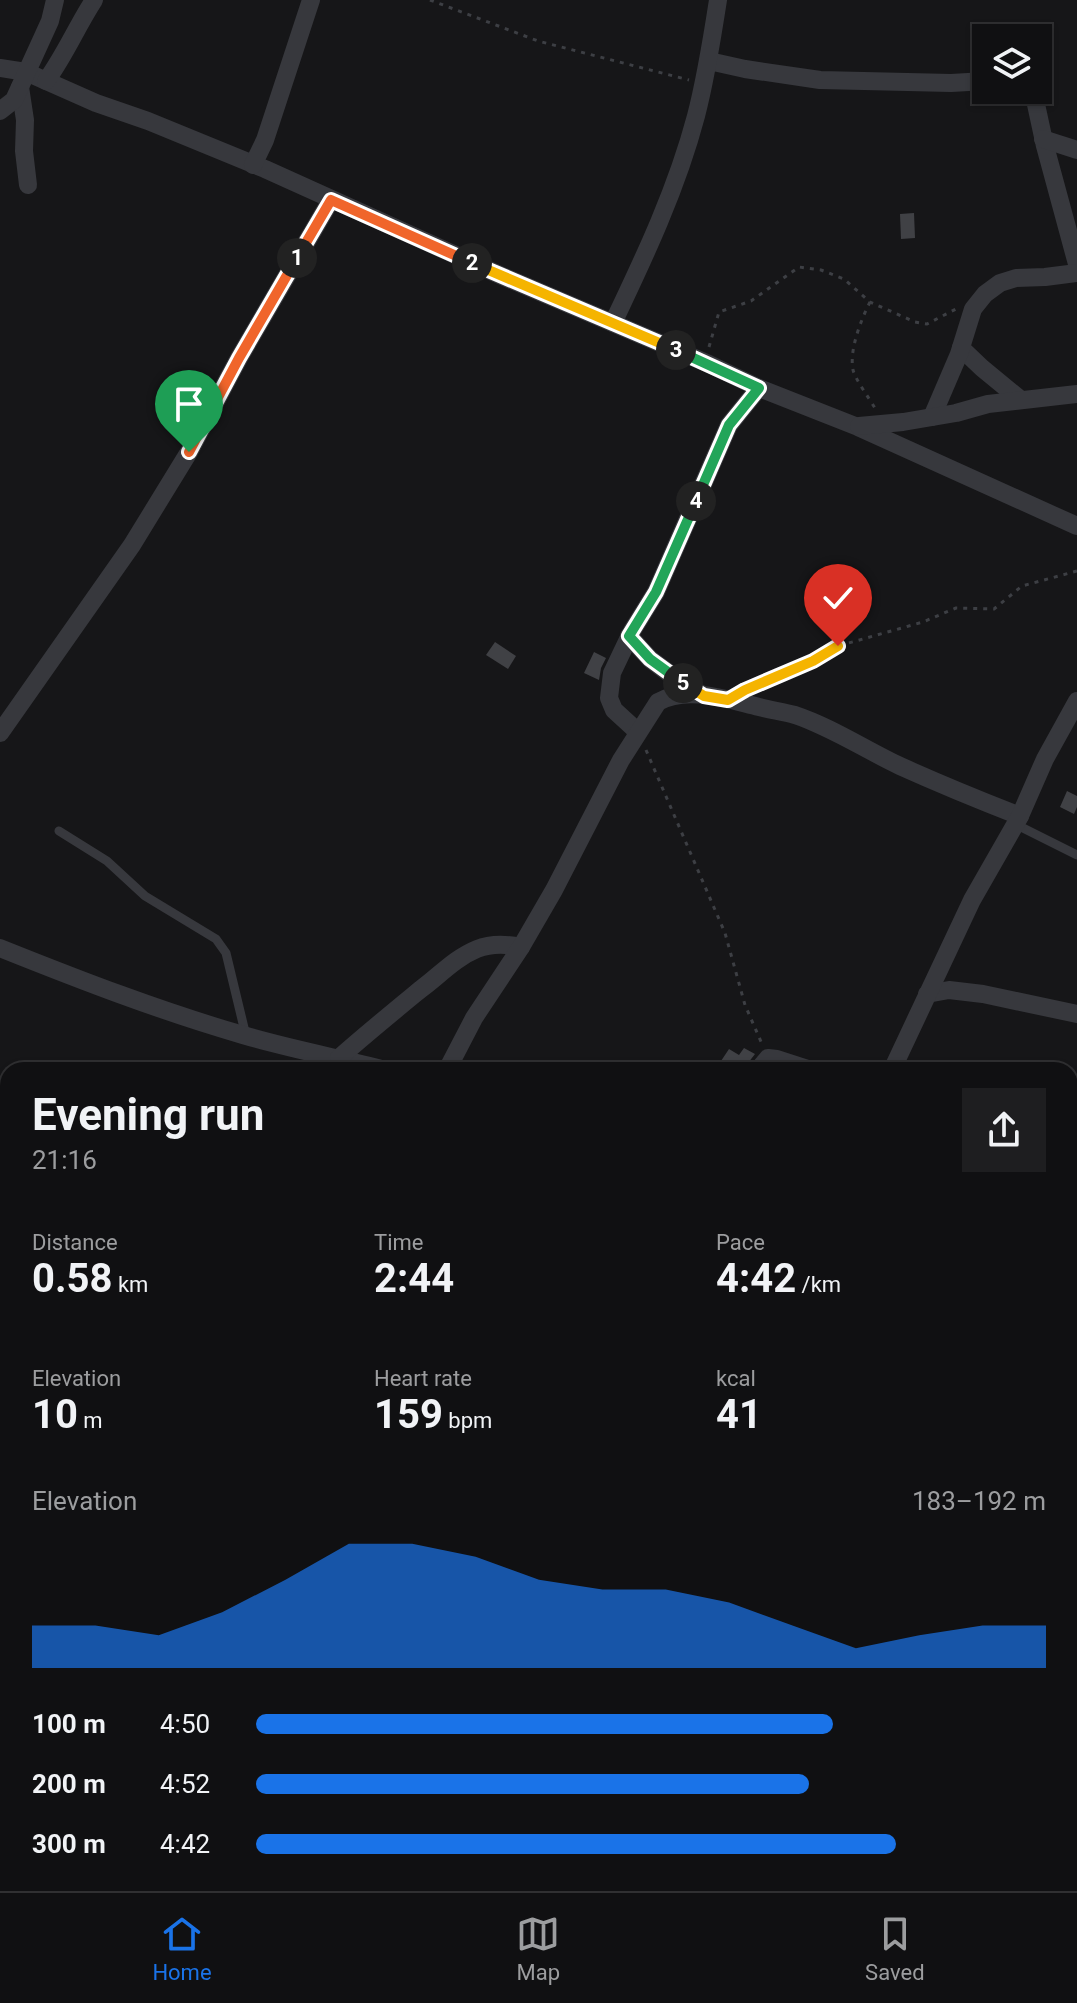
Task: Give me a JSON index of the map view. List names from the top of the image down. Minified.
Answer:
{"page":{"pins":["1","2","3","4","5"],"heading":["Evening run","21:16"],"stats":[["Distance","0.58 km"],["Time","2:44"],["Pace","4:42 /km"],["Elevation","10 m"],["Heart rate","159 bpm"],["kcal","41"]],"chart":["Elevation","183–192 m"],"list":[{"name":"100 m","note":"4:50"},{"name":"200 m","note":"4:52"},{"name":"300 m","note":"4:42"}],"tabs":["Home","Map","Saved"]}}
